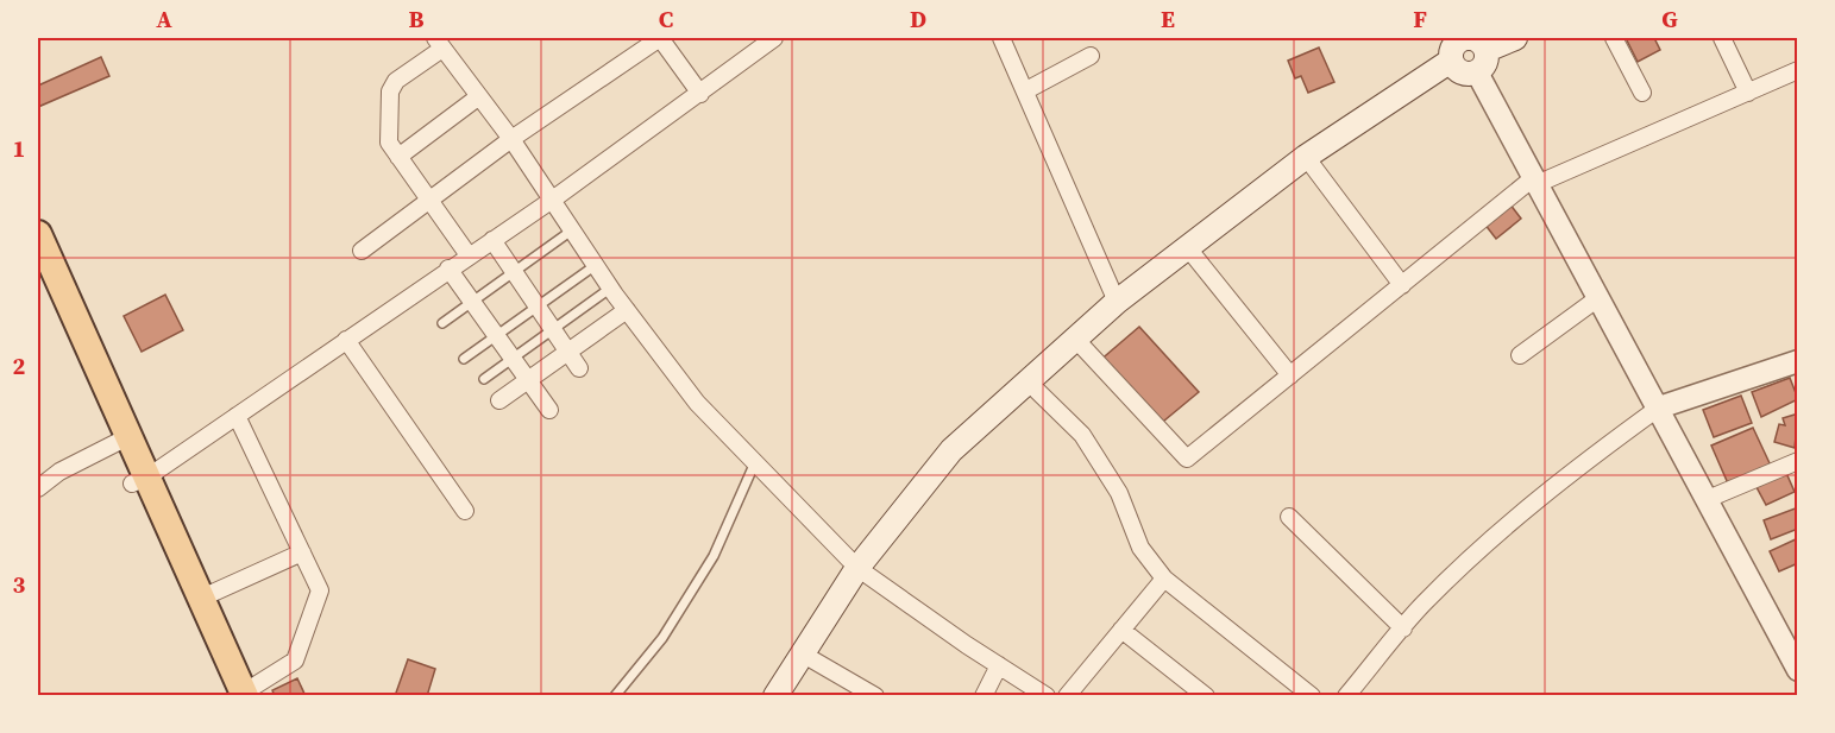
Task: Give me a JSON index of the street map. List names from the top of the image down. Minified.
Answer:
{"grid":{"columns":["A","B","C","D","E","F","G"],"rows":["1","2","3"]}}
